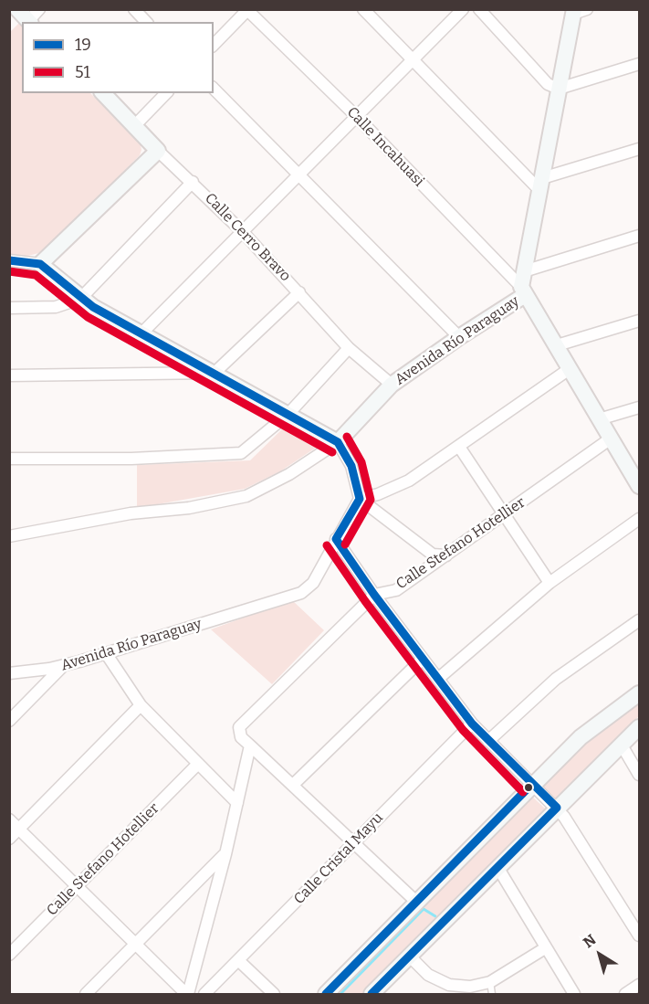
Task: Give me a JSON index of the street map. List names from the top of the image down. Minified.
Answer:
{"streets":{"street":["Calle Incahuasi","Calle Cerro Bravo","Avenida Río Paraguay","Calle Stefano Hotellier","Calle Cristal Mayu"]},"crossings":[["Calle Incahuasi","Avenida Río Paraguay"],["Calle Incahuasi","Calle Stefano Hotellier"],["Calle Cerro Bravo","Avenida Río Paraguay"]],"lines":["transit line 19","transit line 51"],"legend":["19","51"],"north":"top left"}
